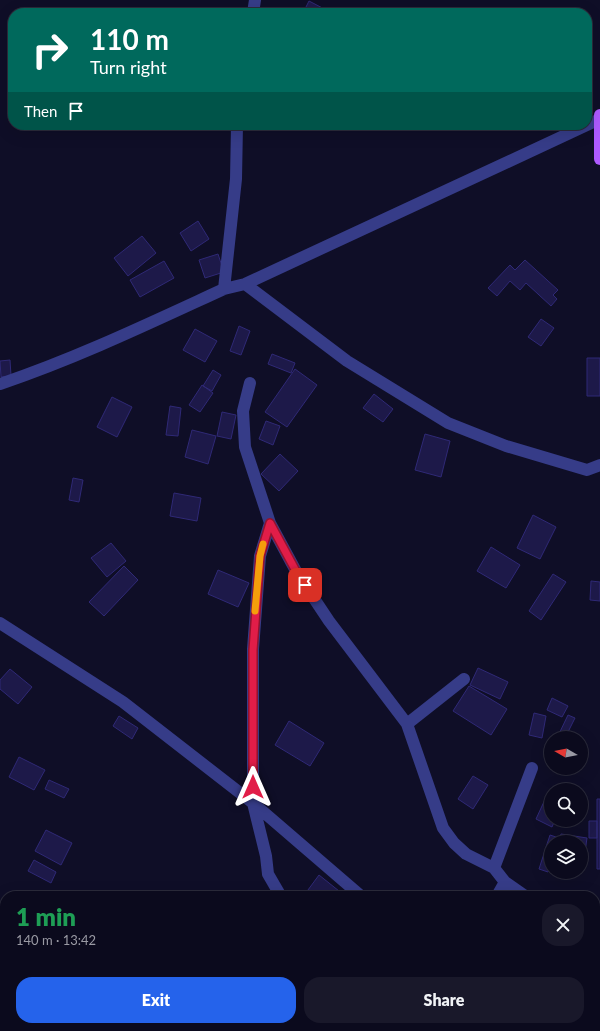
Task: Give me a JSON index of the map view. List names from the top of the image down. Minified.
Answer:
{"north":"left","page":{"turn":["110 m","Turn right"],"then":"Then","heading":["1 min","140 m · 13:42"],"buttons":["Exit","Share"]}}
